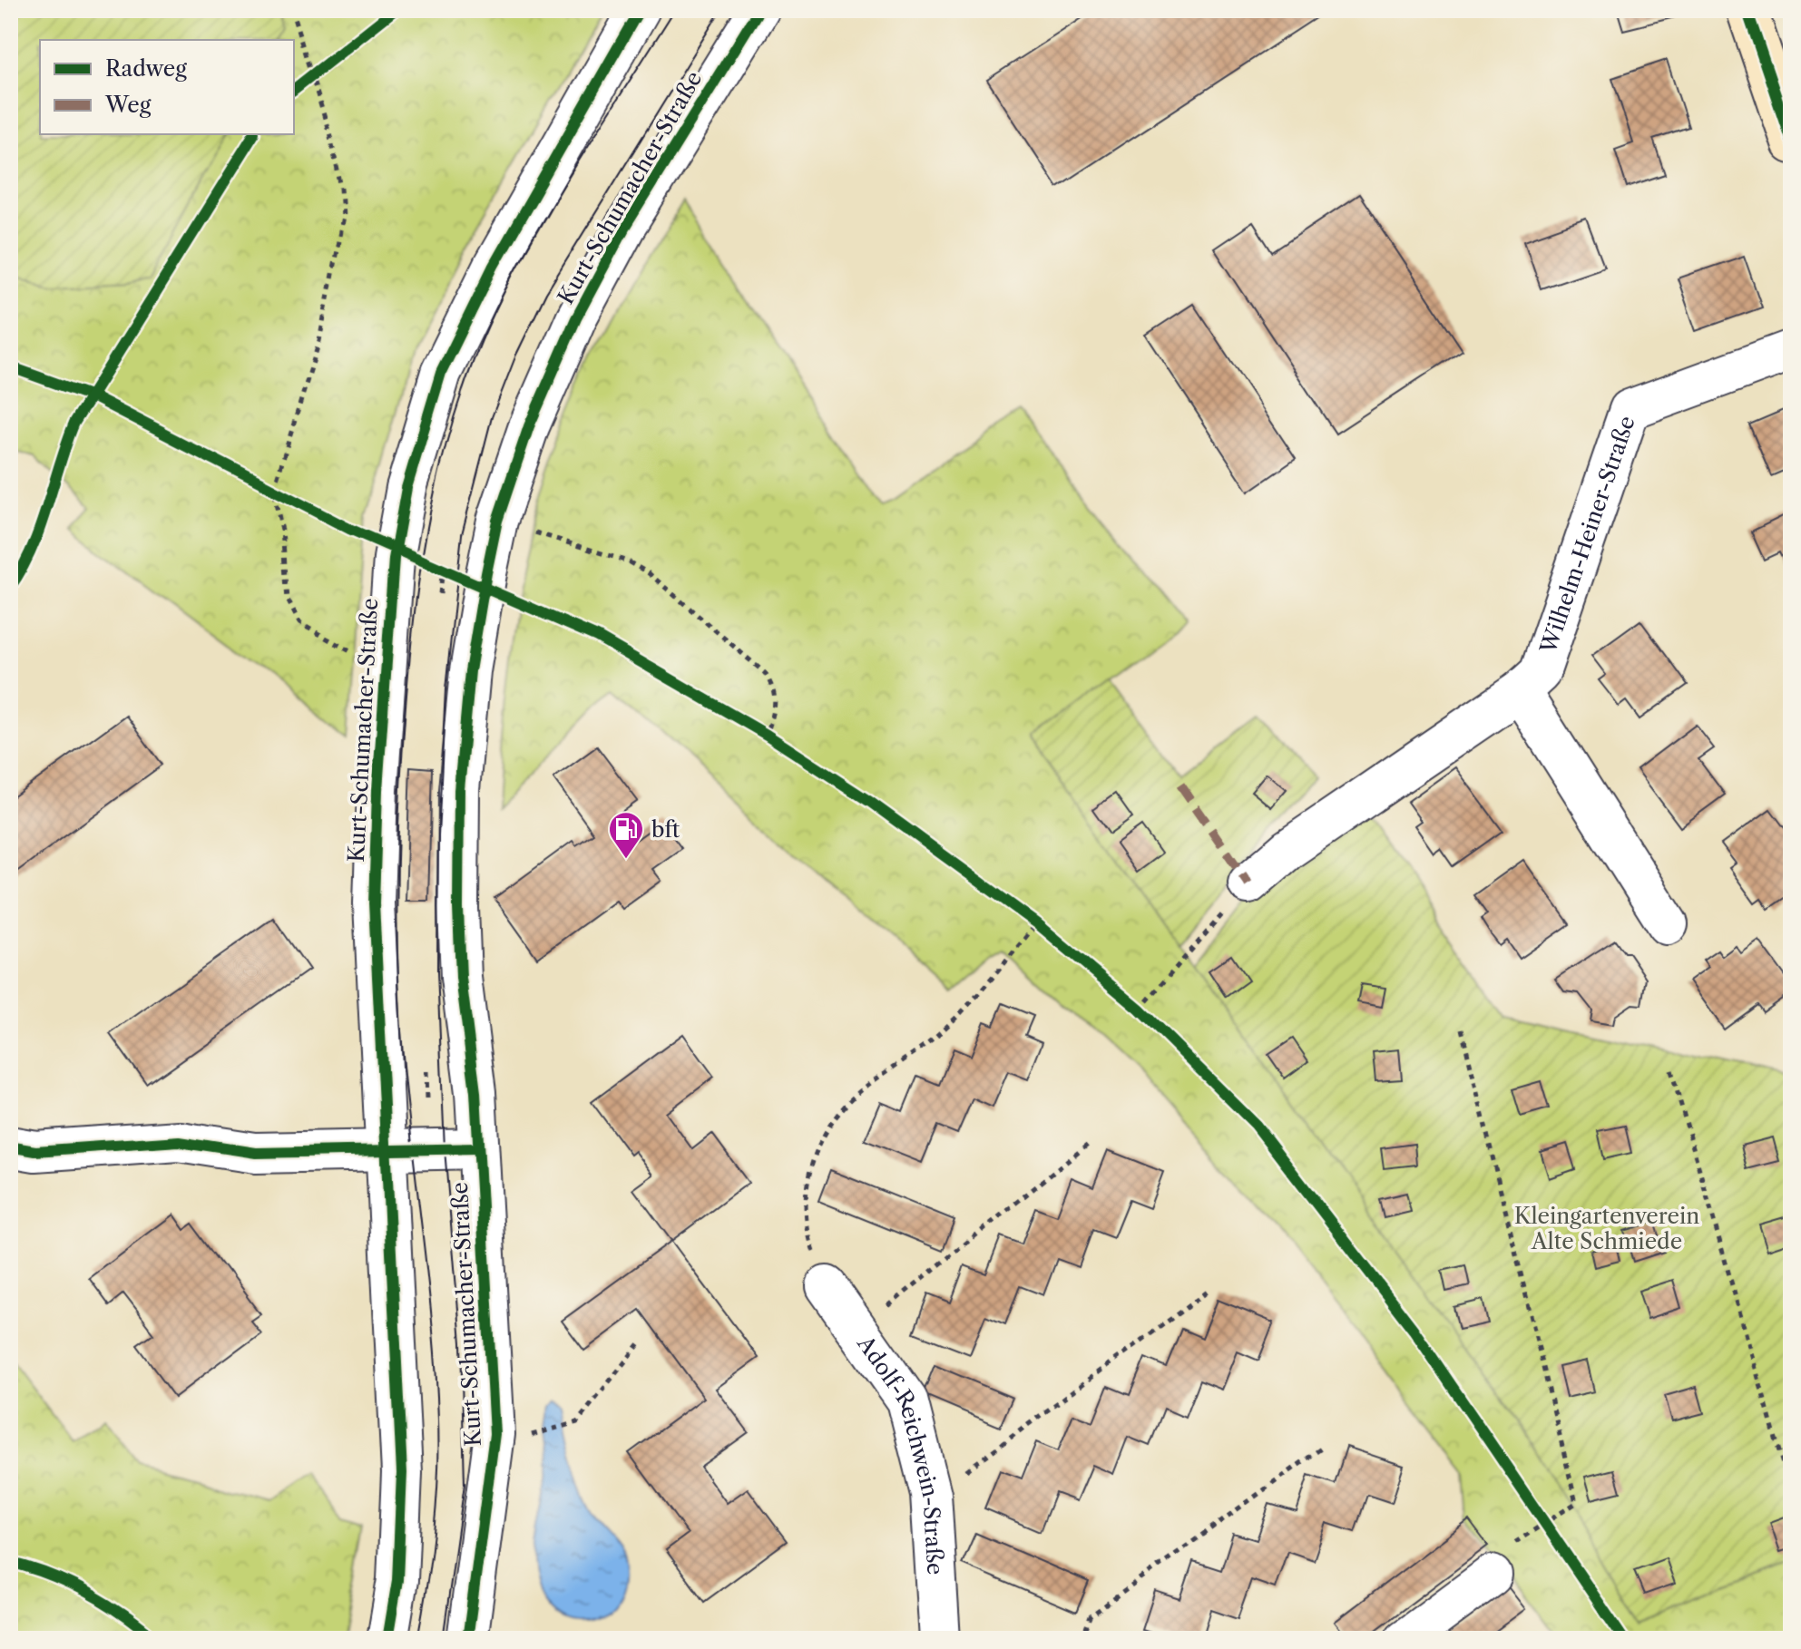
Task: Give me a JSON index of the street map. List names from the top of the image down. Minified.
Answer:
{"streets":{"street":["Kurt-Schumacher-Straße","Wilhelm-Heiner-Straße","Adolf-Reichwein-Straße"]},"parks":["Kleingartenverein Alte Schmiede"],"places":{"fuel station":["bft"]},"legend":["Radweg","Weg"]}
